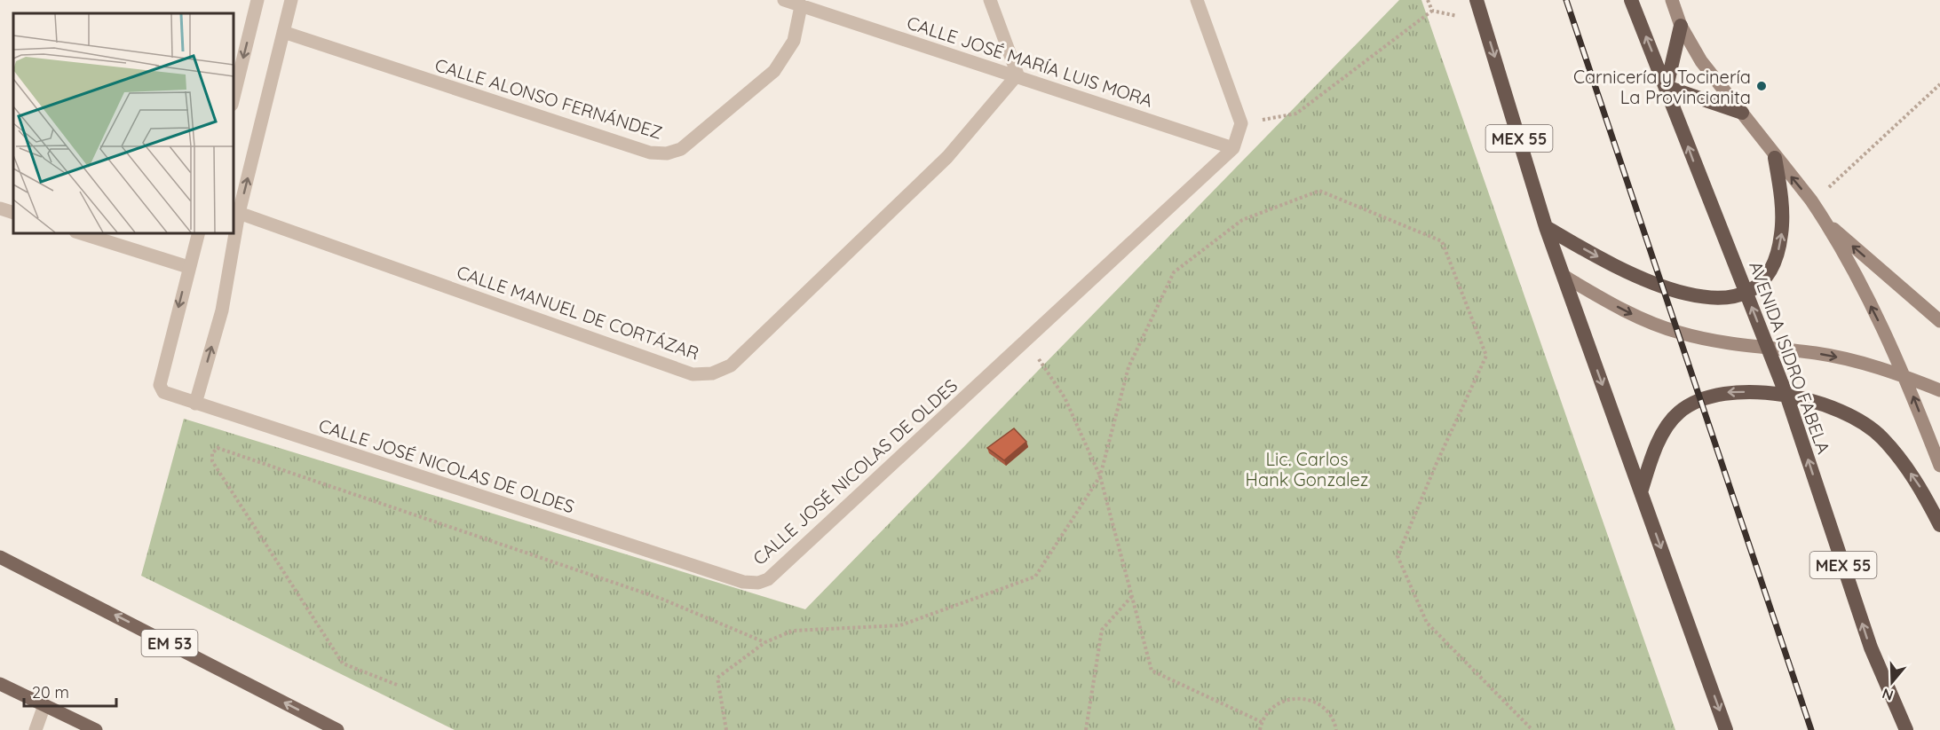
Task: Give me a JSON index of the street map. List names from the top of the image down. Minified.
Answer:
{"streets":{"highway":["MEX 55","AVENIDA ISIDRO FABELA"],"main road":["EM 53"],"street":["CALLE JOSÉ MARÍA LUIS MORA","CALLE ALONSO FERNÁNDEZ","CALLE MANUEL DE CORTÁZAR","CALLE JOSÉ NICOLAS DE OLDES"]},"crossings":[["CALLE JOSÉ MARÍA LUIS MORA","CALLE ALONSO FERNÁNDEZ"],["CALLE JOSÉ MARÍA LUIS MORA","CALLE MANUEL DE CORTÁZAR"],["CALLE JOSÉ MARÍA LUIS MORA","CALLE JOSÉ NICOLAS DE OLDES"]],"one_way":["AVENIDA ISIDRO FABELA"],"parks":["Lic. Carlos Hank Gonzalez"],"places":["Carnicería y Tocinería La Provincianita"],"scale_bar":"20 m","north":"bottom"}
